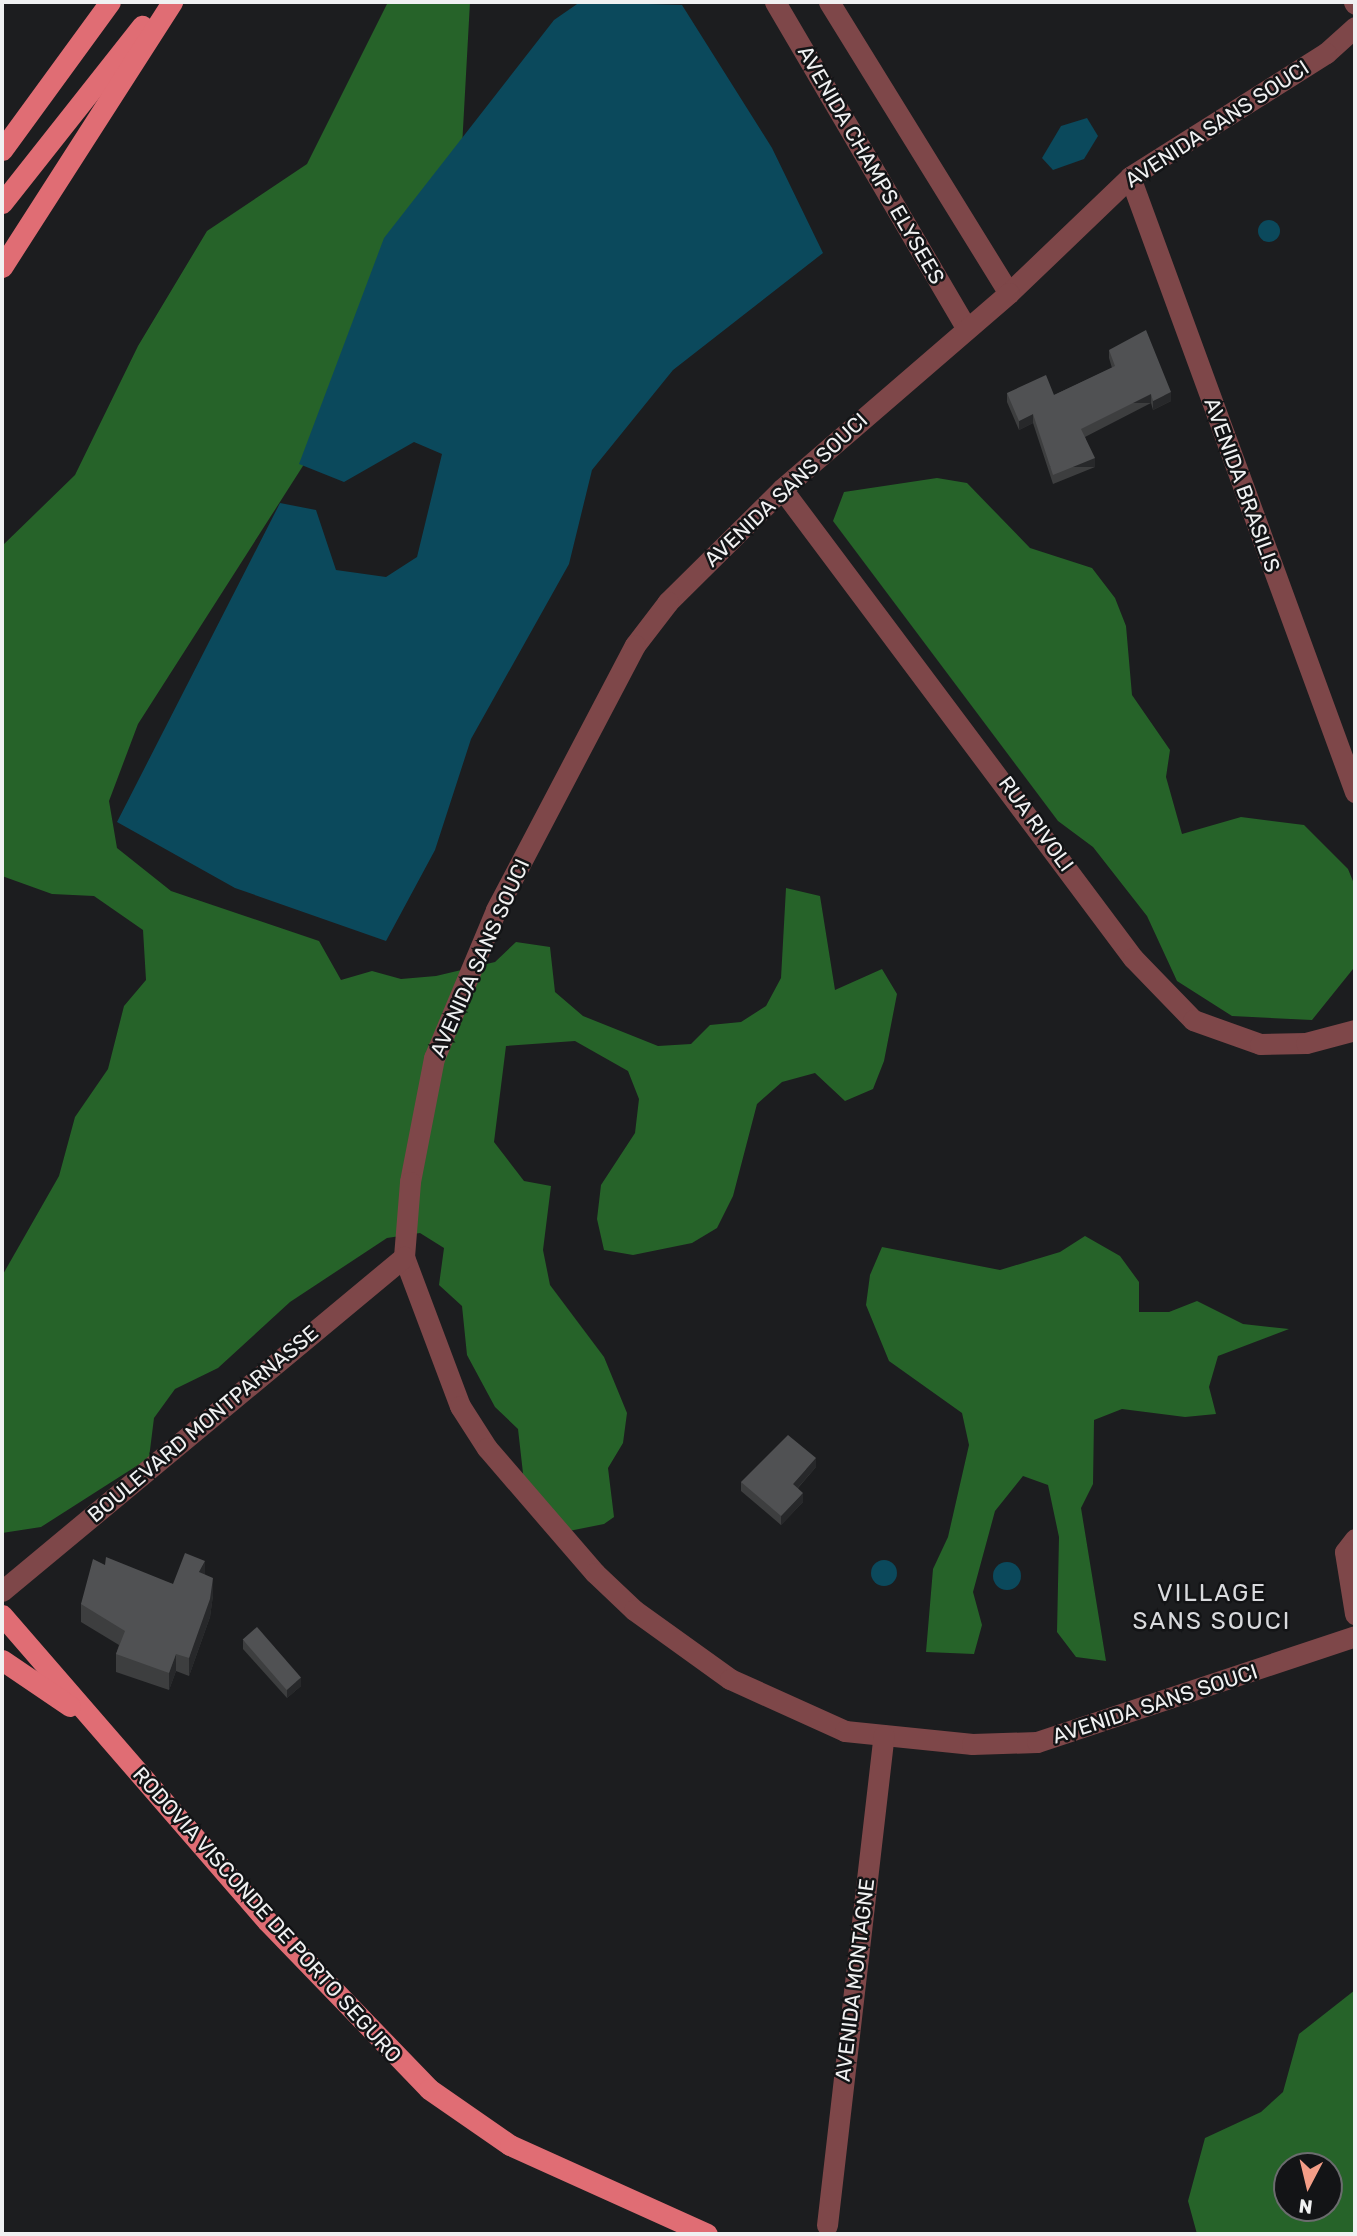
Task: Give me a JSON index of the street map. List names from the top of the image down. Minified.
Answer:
{"streets":{"main road":["RODOVIA VISCONDE DE PORTO SEGURO"],"street":["AVENIDA SANS SOUCI","AVENIDA CHAMPS ELYSEES","AVENIDA BRASILIS","RUA RIVOLI","BOULEVARD MONTPARNASSE","AVENIDA MONTAGNE"]},"crossings":[["AVENIDA SANS SOUCI","AVENIDA CHAMPS ELYSEES"],["AVENIDA SANS SOUCI","AVENIDA BRASILIS"],["AVENIDA SANS SOUCI","RUA RIVOLI"],["AVENIDA SANS SOUCI","BOULEVARD MONTPARNASSE"],["AVENIDA SANS SOUCI","AVENIDA MONTAGNE"]],"districts":["VILLAGE SANS SOUCI"],"north":"bottom"}
